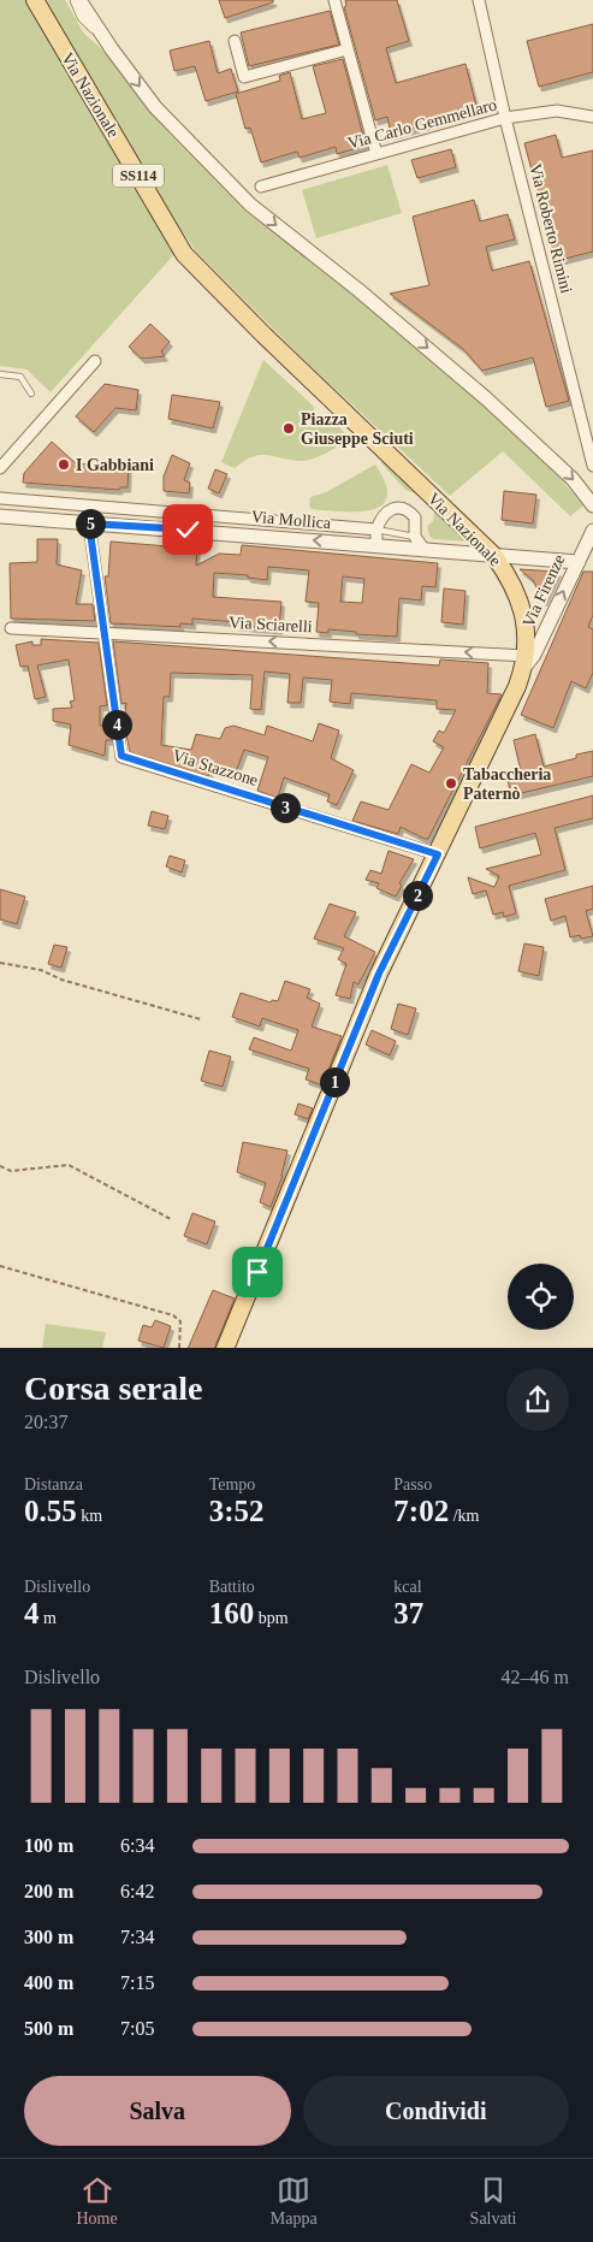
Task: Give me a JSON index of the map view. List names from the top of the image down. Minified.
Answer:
{"streets":{"main road":["Via Nazionale","SS114"],"street":["Via Carlo Gemmellaro","Via Roberto Rimini","Via Mollica","Via Firenze","Via Sciarelli","Via Stazzone"]},"crossings":[["Via Nazionale","Via Mollica"],["Via Nazionale","Via Firenze"],["Via Nazionale","Via Sciarelli"],["Via Nazionale","Via Stazzone"],["Via Carlo Gemmellaro","Via Roberto Rimini"],["Via Mollica","Via Firenze"],["Via Firenze","Via Sciarelli"],["Via Sciarelli","Via Stazzone"]],"one_way":["Via Firenze","Via Sciarelli"],"places":["Piazza Giuseppe Sciuti","I Gabbiani","Tabaccheria Paternò"],"page":{"pins":["5","4","3","2","1"],"heading":["Corsa serale","20:37"],"stats":[["Distanza","0.55 km"],["Tempo","3:52"],["Passo","7:02 /km"],["Dislivello","4 m"],["Battito","160 bpm"],["kcal","37"]],"chart":["Dislivello","42–46 m"],"list":[{"name":"100 m","note":"6:34"},{"name":"200 m","note":"6:42"},{"name":"300 m","note":"7:34"},{"name":"400 m","note":"7:15"},{"name":"500 m","note":"7:05"}],"buttons":["Salva","Condividi"],"tabs":["Home","Mappa","Salvati"]}}
